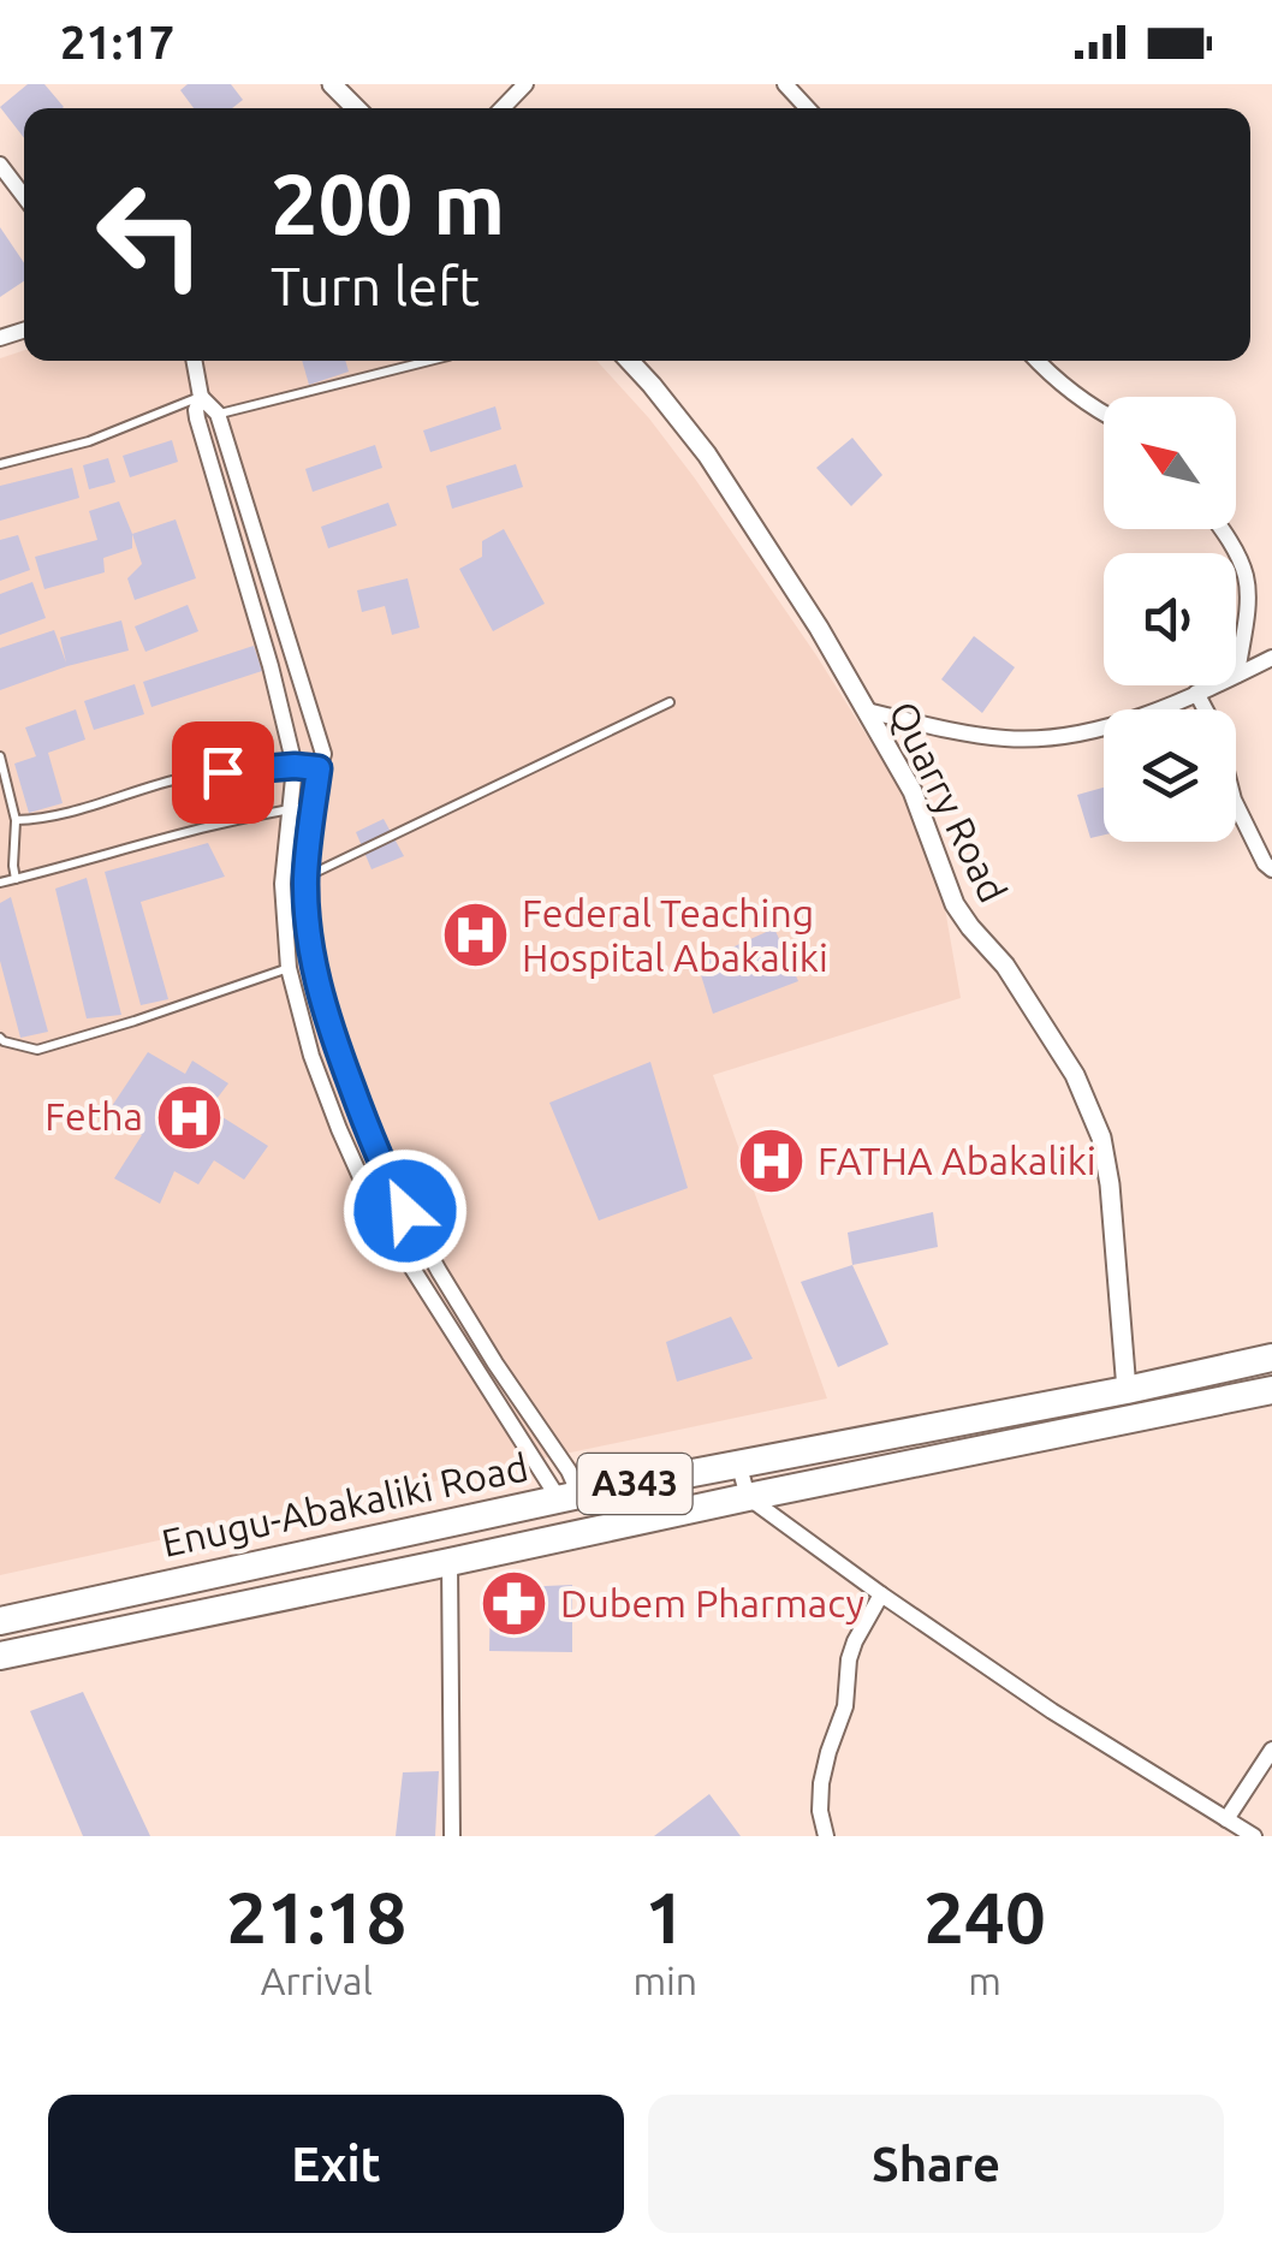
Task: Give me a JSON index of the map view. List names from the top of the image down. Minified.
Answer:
{"streets":{"highway":["A343","Enugu-Abakaliki Road"],"street":["Quarry Road"]},"crossings":[["Quarry Road","Enugu-Abakaliki Road"]],"places":{"hospital":["Federal Teaching Hospital Abakaliki","Fetha","FATHA Abakaliki"],"pharmacy":["Dubem Pharmacy"]},"north":"top left","page":{"status":"21:17","turn":["200 m","Turn left"],"eta":["21:18","Arrival","1","min","240","m"],"buttons":["Exit","Share"]}}
